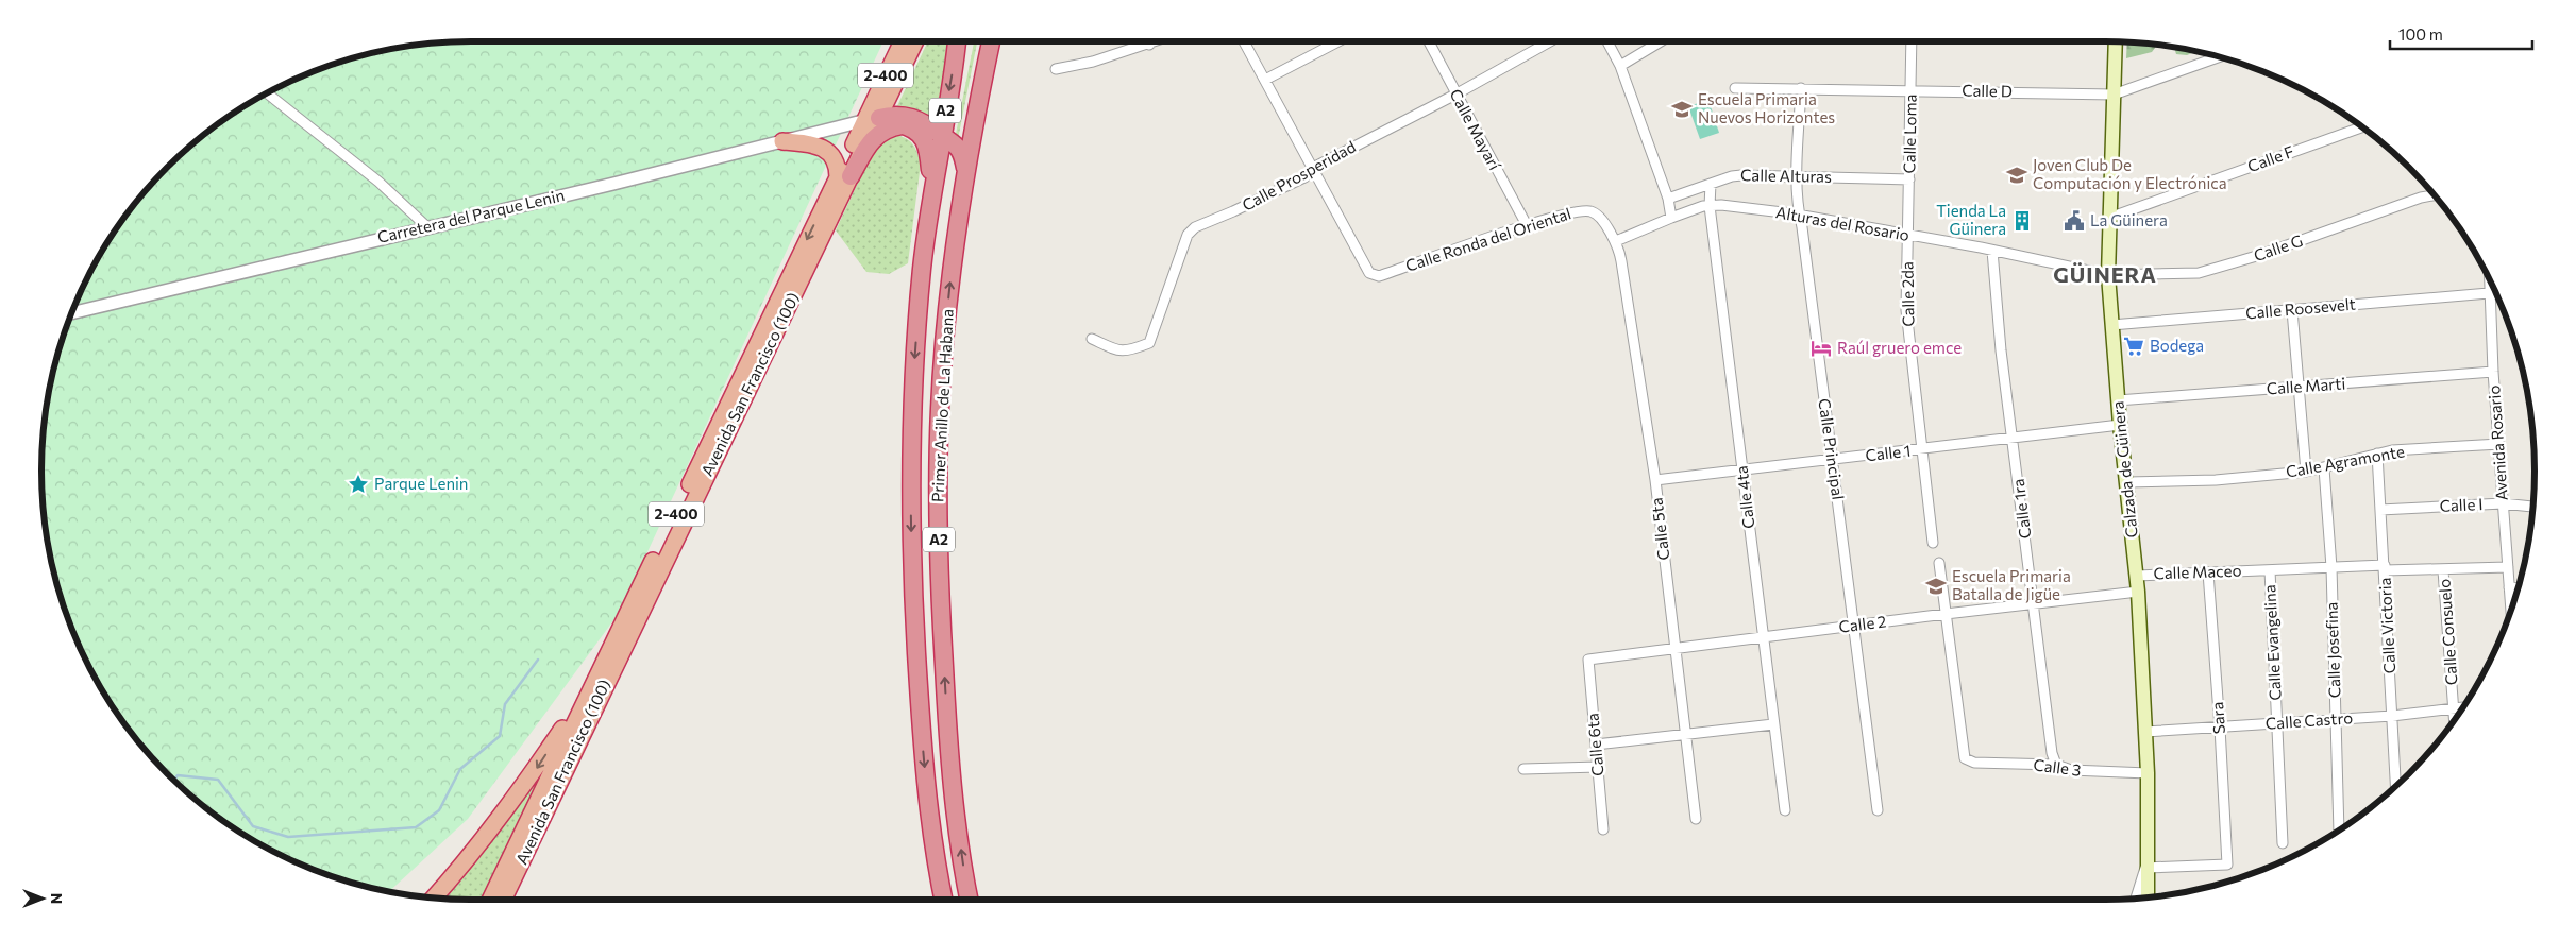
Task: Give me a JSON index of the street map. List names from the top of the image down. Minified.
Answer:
{"streets":{"highway":["2-400","A2","Avenida San Francisco (100)","Primer Anillo de La Habana"],"main road":["Calzada de Güinera"],"street":["Calle D","Calle Mayarí","Calle Loma","Calle F","Calle Prosperidad","Calle Alturas","Carretera del Parque Lenin","Alturas del Rosario","Calle Ronda del Oriental","Calle G","Calle 2da","Calle Roosevelt","Calle Marti","Avenida Rosario","Calle Principal","Calle 1","Calle Agramonte","Calle 4ta","Calle I","Calle 1ra","Calle 5ta","Calle Maceo","Calle 2","Calle Victoria","Calle Consuelo","Calle Evangelina","Calle Josefina","Sara","Calle Castro","Calle 6ta","Calle 3"]},"crossings":[["Calle D","Calle Loma"],["Calle D","Calle Principal"],["Calle D","Calzada de Güinera"],["A2","Primer Anillo de La Habana"],["Calle Mayarí","Calle Prosperidad"],["Calle Mayarí","Calle Ronda del Oriental"],["Calle Loma","Calle Alturas"],["Calle Loma","Alturas del Rosario"],["Calle Loma","Calle 2da"],["Calle F","Calzada de Güinera"],["Calle Prosperidad","Calle Ronda del Oriental"],["Calle Alturas","Calle Principal"],["Calle Alturas","Calle 4ta"],["Carretera del Parque Lenin","Avenida San Francisco (100)"],["Alturas del Rosario","Calle Ronda del Oriental"],["Alturas del Rosario","Calle G"],["Alturas del Rosario","Calle 2da"],["Alturas del Rosario","Calle Principal"],["Alturas del Rosario","Calzada de Güinera"],["Alturas del Rosario","Calle 4ta"],["Alturas del Rosario","Calle 1ra"],["Alturas del Rosario","Calle 5ta"],["Calle Ronda del Oriental","Calle 5ta"],["Calle G","Calzada de Güinera"],["Calle 2da","Calle 1"],["Calle Roosevelt","Avenida Rosario"],["Calle Roosevelt","Calzada de Güinera"],["Calle Marti","Avenida Rosario"],["Calle Marti","Calzada de Güinera"],["Avenida Rosario","Calle Agramonte"],["Avenida Rosario","Calle I"],["Avenida Rosario","Calle Maceo"],["Calle Principal","Calle 1"],["Calle Principal","Calle 2"],["Calle 1","Calzada de Güinera"],["Calle 1","Calle 4ta"],["Calle 1","Calle 1ra"],["Calle 1","Calle 5ta"],["Calle Agramonte","Calzada de Güinera"],["Calle Agramonte","Calle Victoria"],["Calle Agramonte","Calle Josefina"],["Calzada de Güinera","Calle Maceo"],["Calzada de Güinera","Calle 2"],["Calzada de Güinera","Sara"],["Calzada de Güinera","Calle Castro"],["Calzada de Güinera","Calle 3"],["Calle 4ta","Calle 2"],["Calle I","Calle Victoria"],["Calle 1ra","Calle 2"],["Calle 1ra","Calle 3"],["Calle 5ta","Calle 2"],["Calle Maceo","Calle Victoria"],["Calle Maceo","Calle Consuelo"],["Calle Maceo","Calle Evangelina"],["Calle Maceo","Calle Josefina"],["Calle Maceo","Sara"],["Calle 2","Calle 6ta"],["Calle 2","Calle 3"],["Calle Victoria","Calle Castro"],["Calle Consuelo","Calle Castro"],["Calle Evangelina","Calle Castro"],["Calle Josefina","Calle Castro"],["Sara","Calle Castro"]],"districts":["GÜINERA"],"places":{"school or university":["Escuela Primaria Nuevos Horizontes","Joven Club De Computación y Electrónica","Escuela Primaria Batalla de Jigüe"],"building":["Tienda La Güinera"],"public building":["La Güinera"],"supermarket":["Bodega"],"hotel":["Raúl gruero emce"],"place":["Parque Lenin"]},"scale_bar":"100 m","north":"right"}
